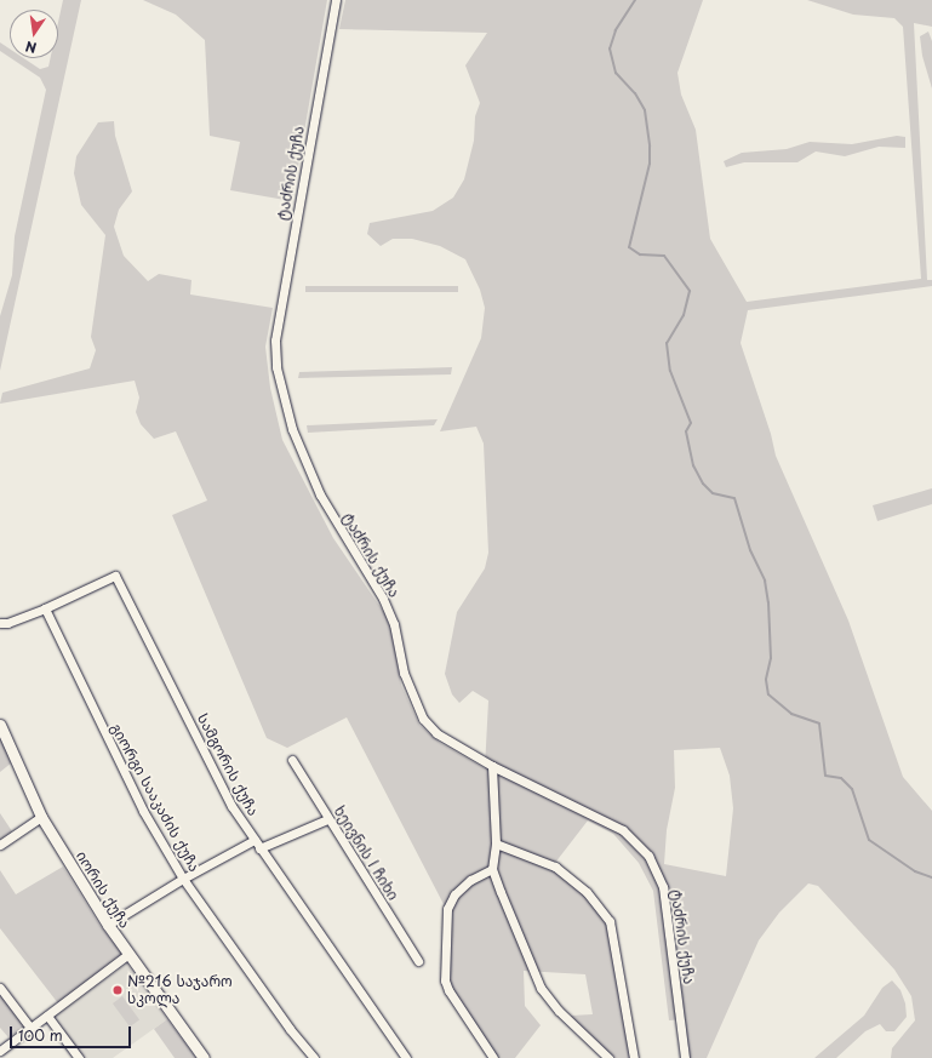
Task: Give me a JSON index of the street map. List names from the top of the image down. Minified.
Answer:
{"streets":{"street":["ტაძრის ქუჩა","სამგორის ქუჩა","გიორგი სააკაძის ქუჩა","ხეივნის I ჩიხი","იორის ქუჩა"]},"crossings":[["სამგორის ქუჩა","გიორგი სააკაძის ქუჩა"]],"places":["№216 საჯარო სკოლა"],"scale_bar":"100 m","north":"bottom"}
